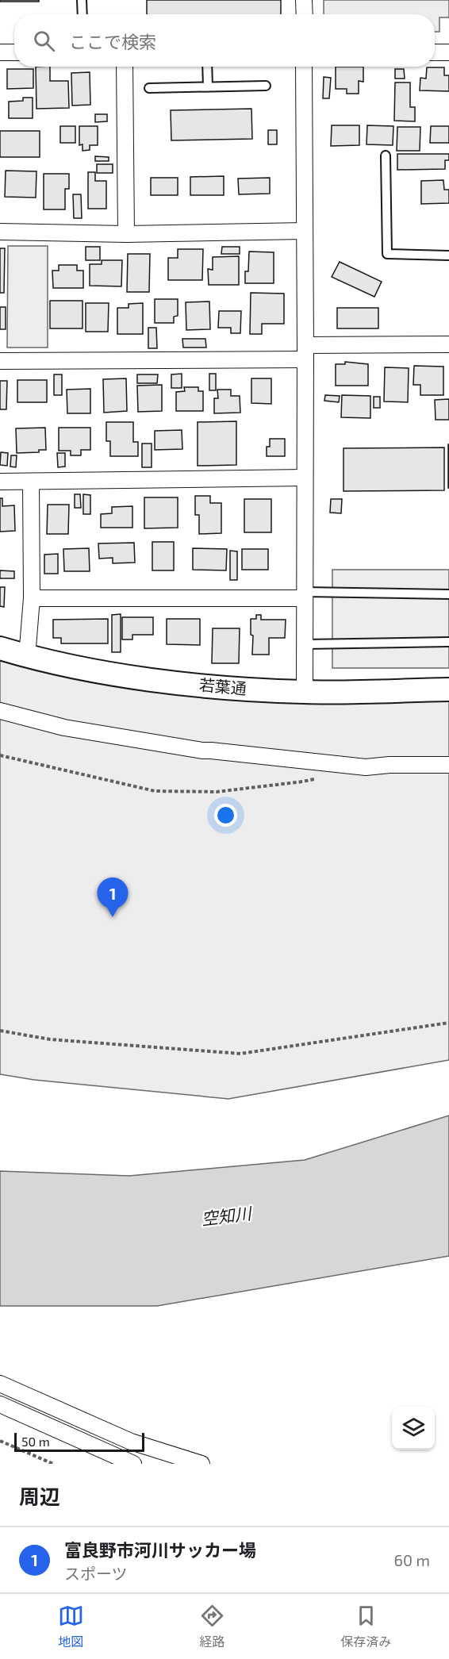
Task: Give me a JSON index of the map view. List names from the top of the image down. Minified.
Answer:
{"streets":{"street":["若葉通"]},"water":["空知川"],"scale_bar":"50 m","page":{"search":"ここで検索","pins":"1","scale":"50 m","heading":"周辺","list":[{"mark":"1","name":"富良野市河川サッカー場","note":"スポーツ","value":"60 m"}],"nav":["地図","経路","保存済み"]}}
